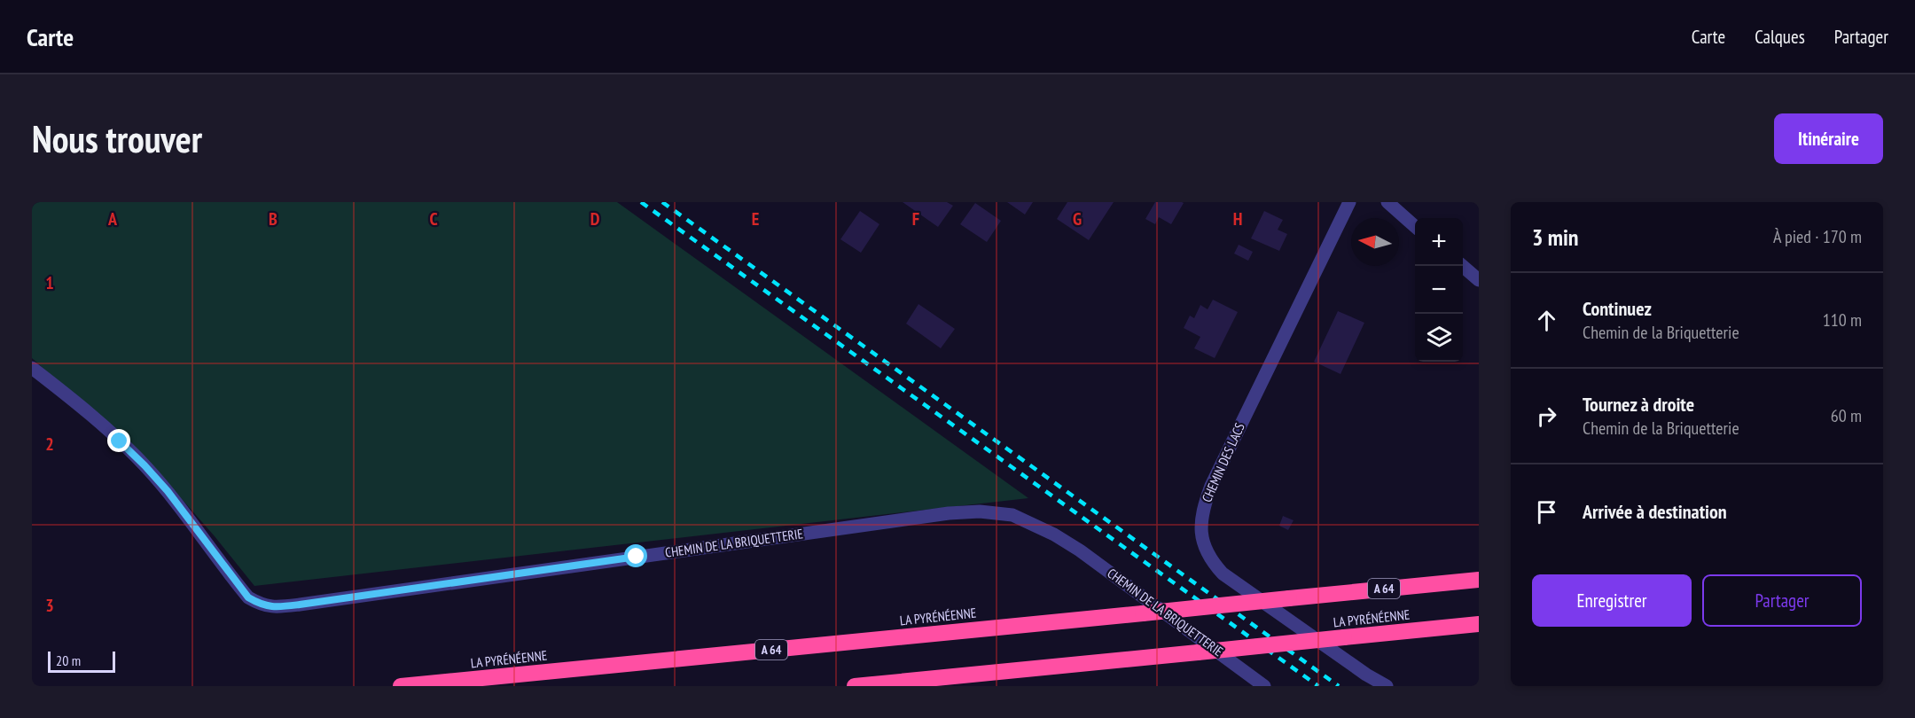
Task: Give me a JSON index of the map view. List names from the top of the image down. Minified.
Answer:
{"streets":{"highway":["A 64","LA PYRÉNÉENNE"],"street":["CHEMIN DES LACS","CHEMIN DE LA BRIQUETTERIE"]},"scale_bar":"20 m","north":"left","page":{"header":"Carte","nav":["Carte","Calques","Partager"],"buttons":["Itinéraire",["Enregistrer","Partager"]],"title":"Nous trouver","heading":["3 min","À pied · 170 m"],"map_buttons":["+","−"],"list":[["Continuez","Chemin de la Briquetterie","110 m"],["Tournez à droite","Chemin de la Briquetterie","60 m"],"Arrivée à destination"],"scale":"20 m"},"grid":{"columns":["A","B","C","D","E","F","G","H"],"rows":["1","2","3"]}}
